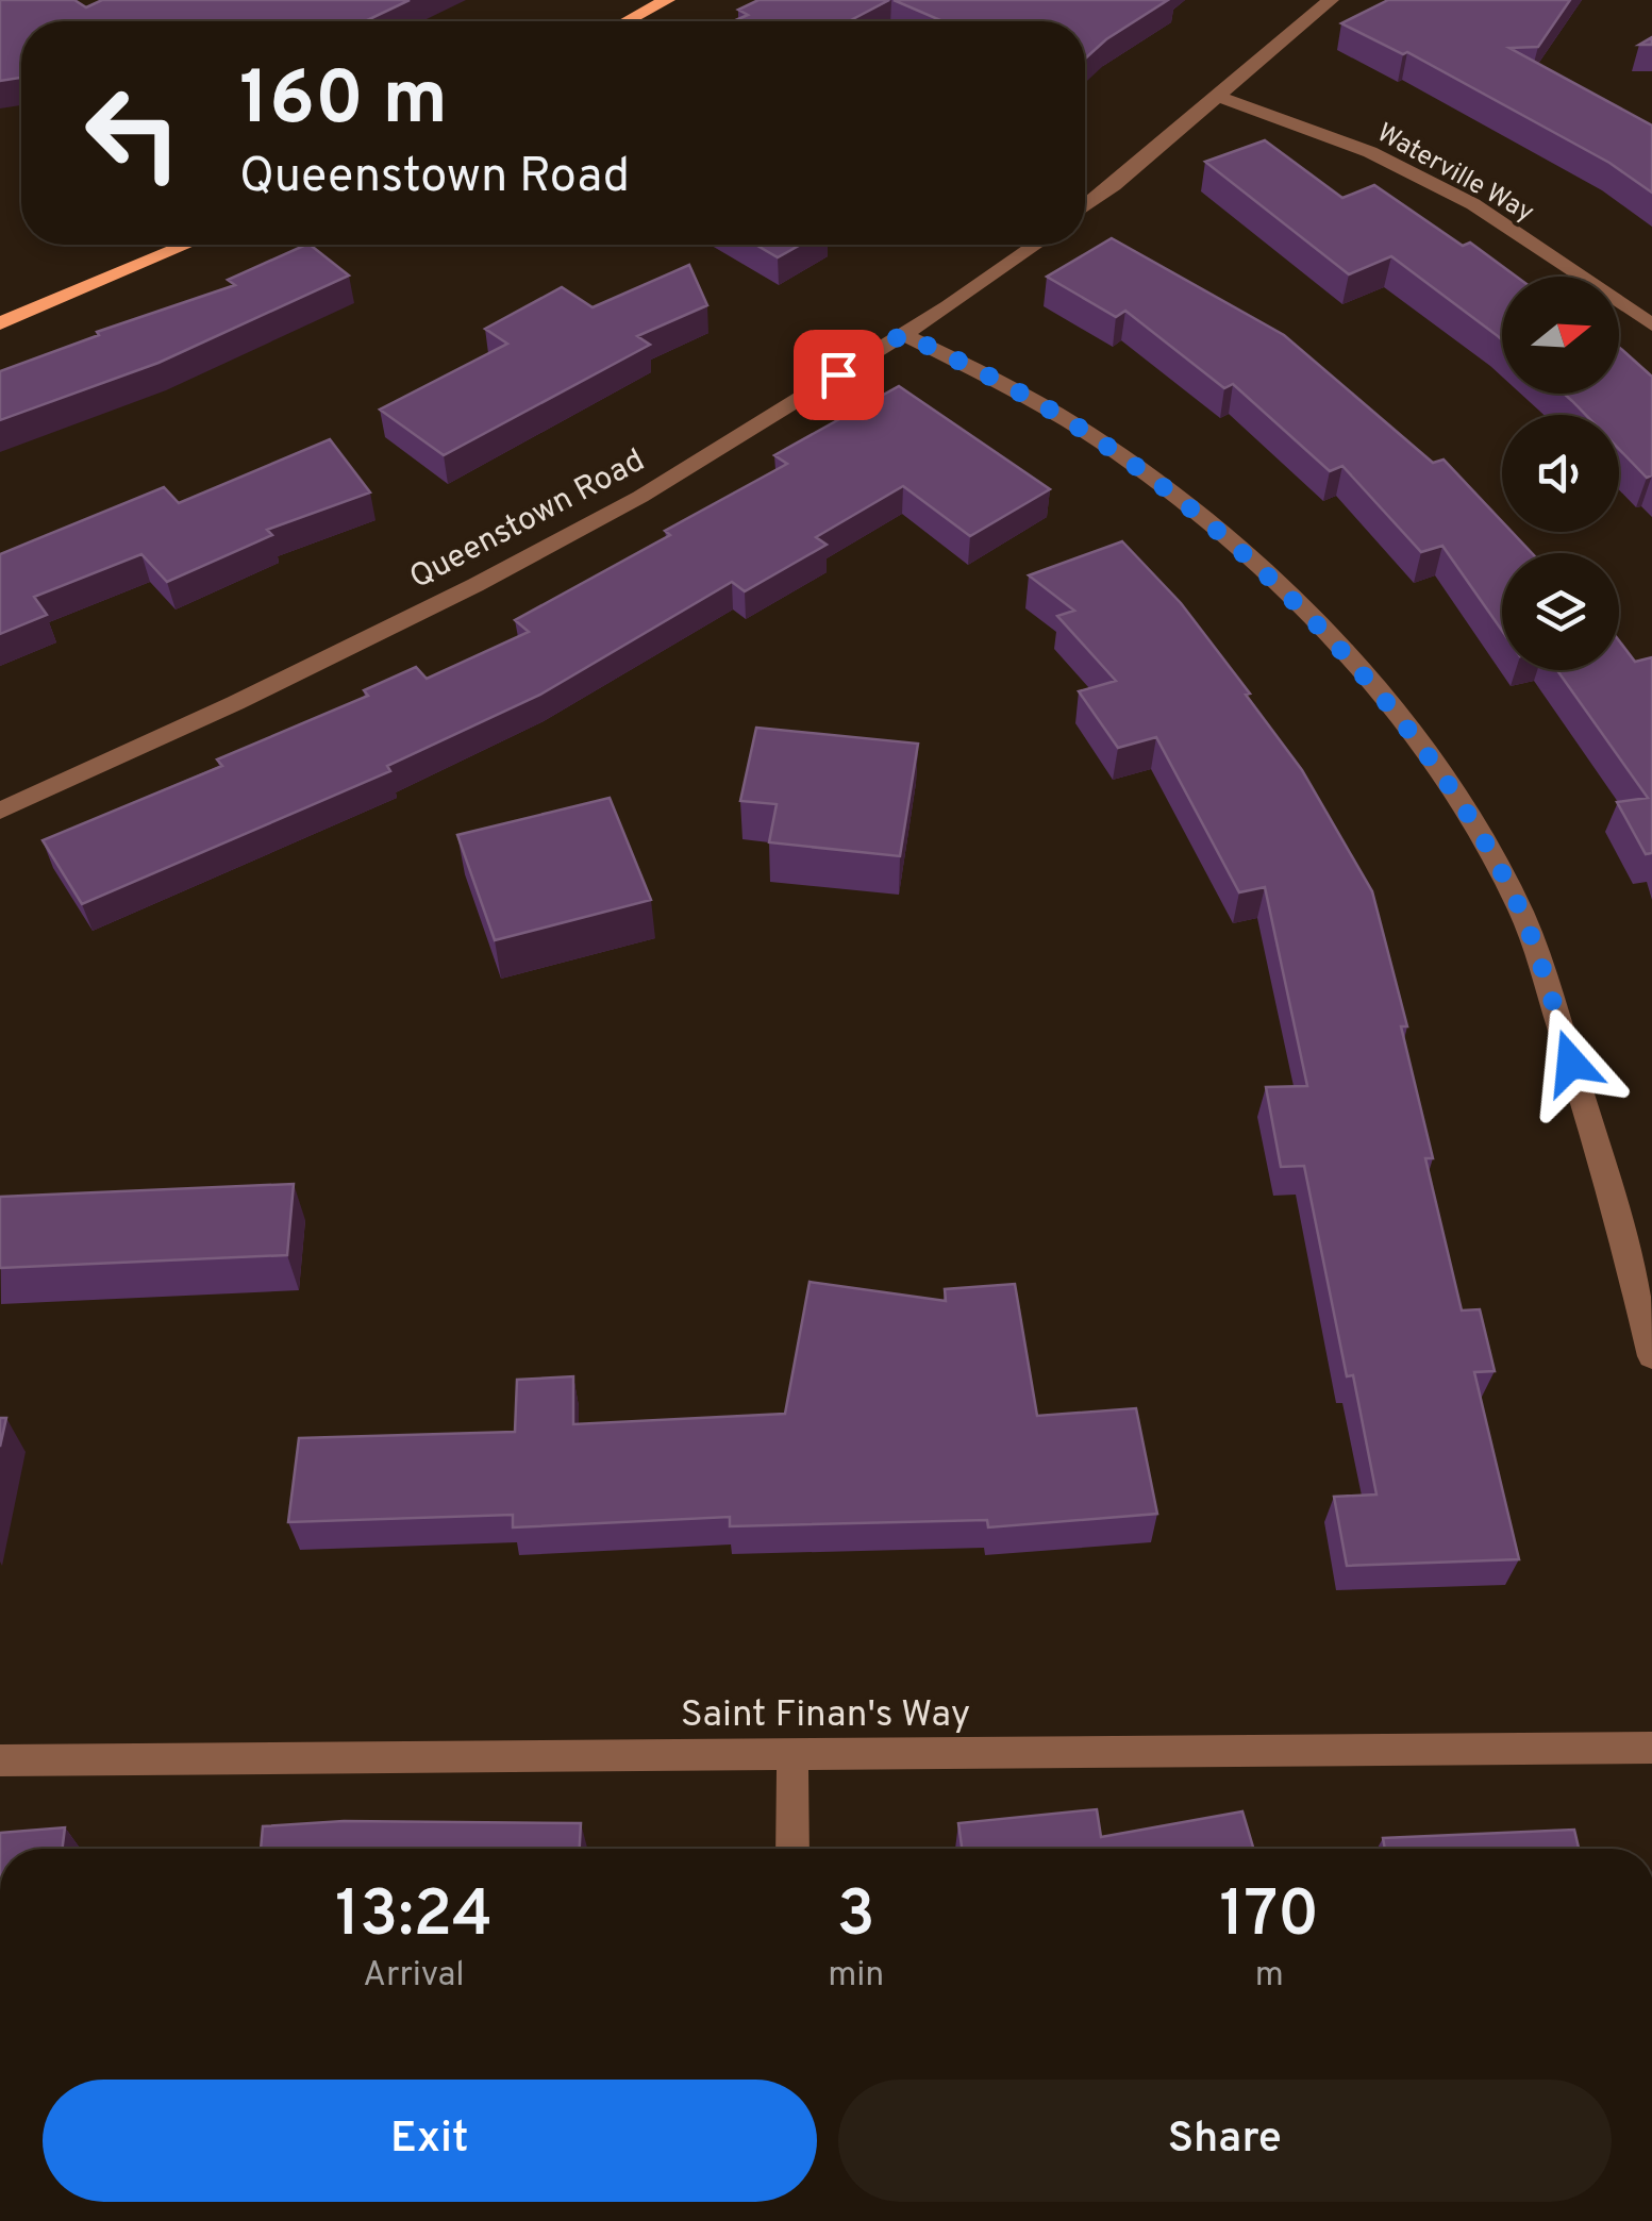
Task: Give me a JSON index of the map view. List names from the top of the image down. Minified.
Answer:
{"streets":{"street":["Waterville Way","Queenstown Road","Saint Finan's Way"]},"north":"right","page":{"turn":["160 m","Queenstown Road"],"eta":["13:24","Arrival","3","min","170","m"],"buttons":["Exit","Share"]}}
